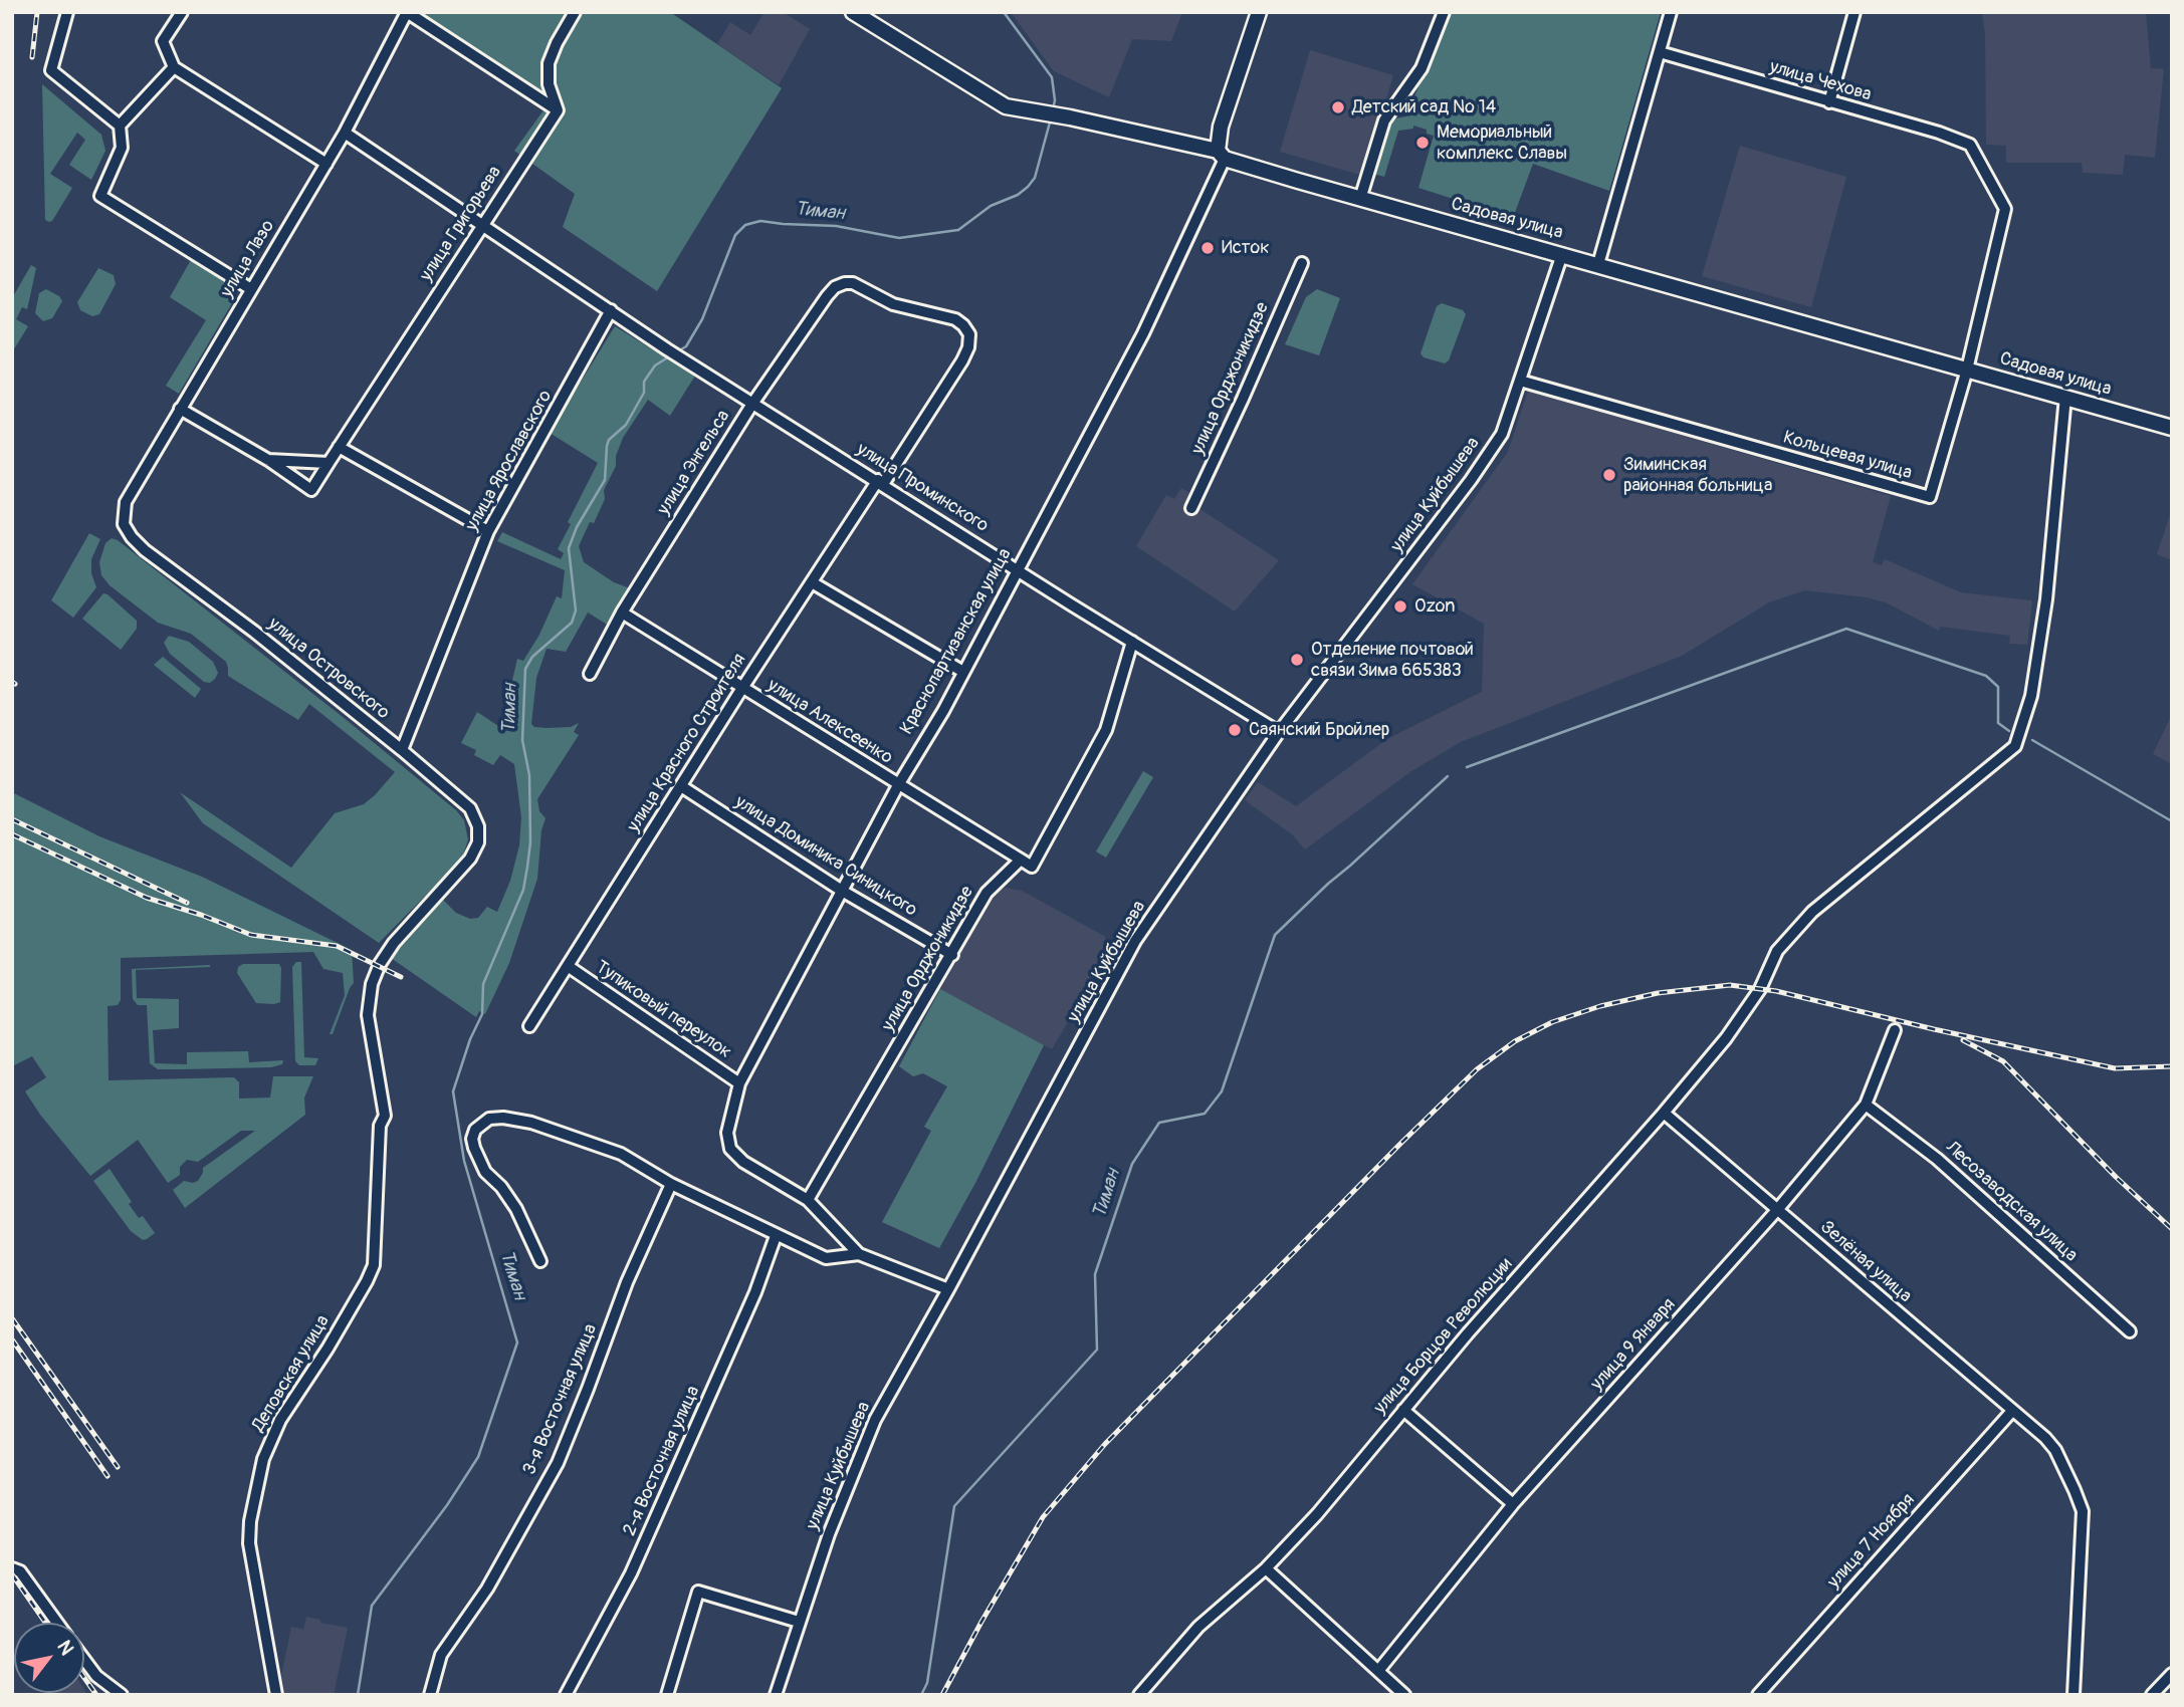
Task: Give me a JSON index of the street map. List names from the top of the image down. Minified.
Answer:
{"streets":{"street":["улица Чехова","Садовая улица","улица Григорьева","улица Лазо","улица Орджоникидзе","Кольцевая улица","улица Ярославского","улица Энгельса","улица Проминского","улица Куйбышева","Краснопартизанская улица","улица Островского","улица Алексеенко","улица Красного Строителя","улица Доминика Синицкого","Тупиковый переулок","Лесозаводская улица","Зелёная улица","улица Борцов Революции","улица 9 Января","Деповская улица","3-я Восточная улица","2-я Восточная улица","улица 7 Ноября"]},"crossings":[["улица Чехова","Кольцевая улица"],["Садовая улица","Кольцевая улица"],["Садовая улица","улица Куйбышева"],["Садовая улица","Краснопартизанская улица"],["Садовая улица","улица Борцов Революции"],["улица Лазо","улица Островского"],["улица Орджоникидзе","улица Проминского"],["улица Орджоникидзе","Краснопартизанская улица"],["улица Орджоникидзе","улица Алексеенко"],["улица Орджоникидзе","улица Доминика Синицкого"],["Кольцевая улица","улица Куйбышева"],["улица Ярославского","улица Проминского"],["улица Ярославского","улица Островского"],["улица Энгельса","улица Проминского"],["улица Энгельса","улица Алексеенко"],["улица Энгельса","улица Красного Строителя"],["улица Проминского","улица Куйбышева"],["улица Проминского","Краснопартизанская улица"],["улица Проминского","улица Красного Строителя"],["Краснопартизанская улица","улица Алексеенко"],["Краснопартизанская улица","улица Доминика Синицкого"],["Краснопартизанская улица","Тупиковый переулок"],["улица Островского","Деповская улица"],["улица Алексеенко","улица Красного Строителя"],["улица Красного Строителя","улица Доминика Синицкого"],["улица Красного Строителя","Тупиковый переулок"],["Лесозаводская улица","улица 9 Января"],["Зелёная улица","улица Борцов Революции"],["Зелёная улица","улица 9 Января"],["Зелёная улица","улица 7 Ноября"]],"water":["Тиман"],"places":["Детский сад № 14","Мемориальный комплекс Славы","Исток","Зиминская районная больница","Ozon","Отделение почтовой связи Зима 665383","Саянский Бройлер"],"north":"top right"}
